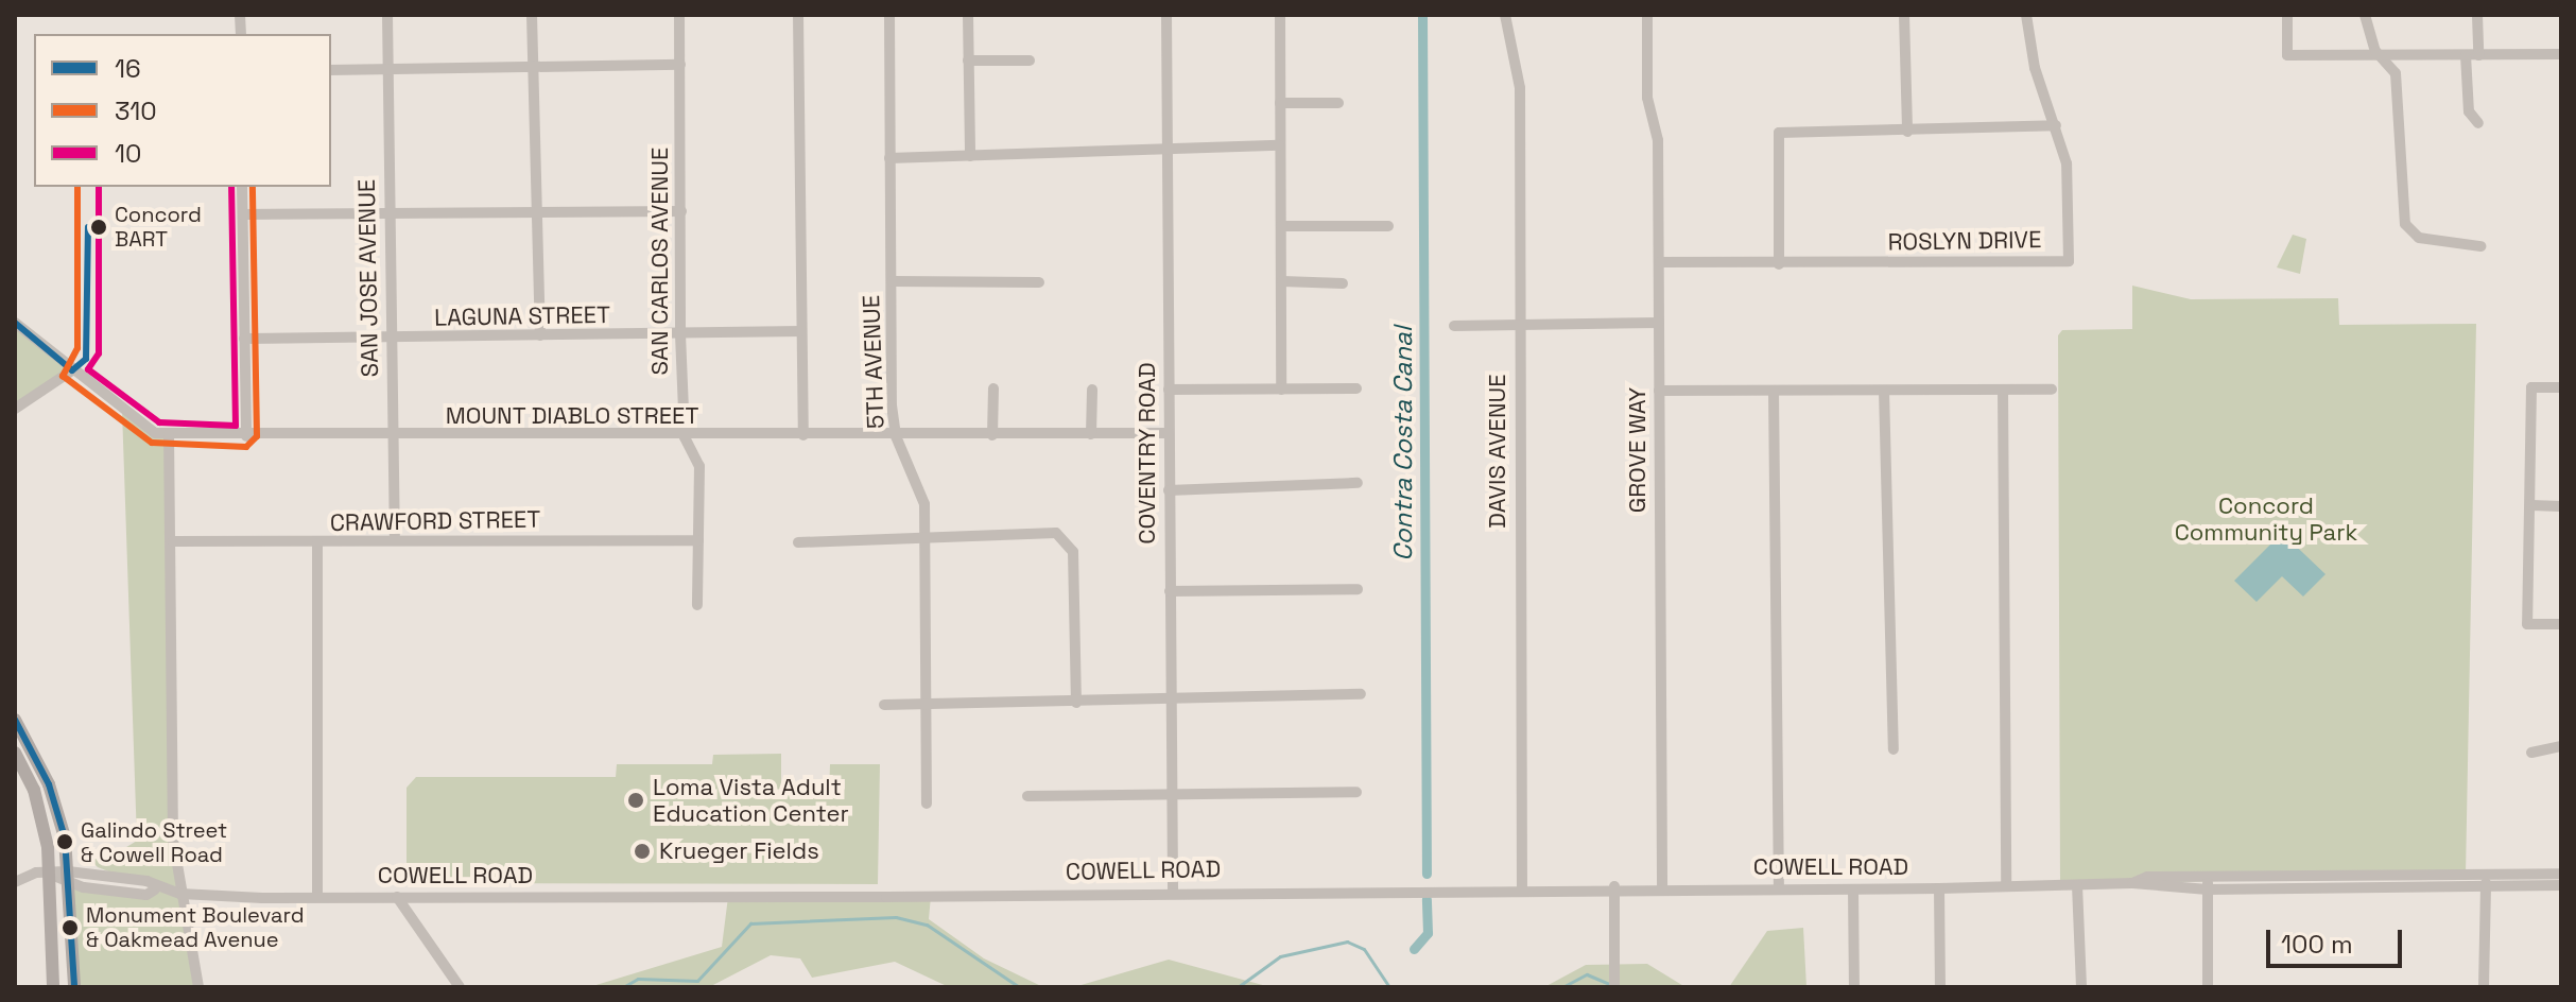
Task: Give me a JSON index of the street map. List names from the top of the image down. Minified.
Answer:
{"streets":{"street":["ROSLYN DRIVE","SAN CARLOS AVENUE","SAN JOSE AVENUE","LAGUNA STREET","5TH AVENUE","MOUNT DIABLO STREET","GROVE WAY","DAVIS AVENUE","COVENTRY ROAD","CRAWFORD STREET","COWELL ROAD"]},"crossings":[["ROSLYN DRIVE","GROVE WAY"],["SAN CARLOS AVENUE","LAGUNA STREET"],["SAN CARLOS AVENUE","MOUNT DIABLO STREET"],["SAN CARLOS AVENUE","CRAWFORD STREET"],["SAN JOSE AVENUE","LAGUNA STREET"],["SAN JOSE AVENUE","MOUNT DIABLO STREET"],["SAN JOSE AVENUE","CRAWFORD STREET"],["5TH AVENUE","MOUNT DIABLO STREET"],["MOUNT DIABLO STREET","COVENTRY ROAD"],["GROVE WAY","COWELL ROAD"],["DAVIS AVENUE","COWELL ROAD"],["COVENTRY ROAD","COWELL ROAD"]],"water":["Contra Costa Canal"],"parks":["Concord Community Park"],"places":["Concord BART","Loma Vista Adult Education Center","Galindo Street & Cowell Road","Krueger Fields","Monument Boulevard & Oakmead Avenue"],"lines":["transit line 310","transit line 10","transit line 16"],"legend":["16","310","10"],"scale_bar":"100 m"}
